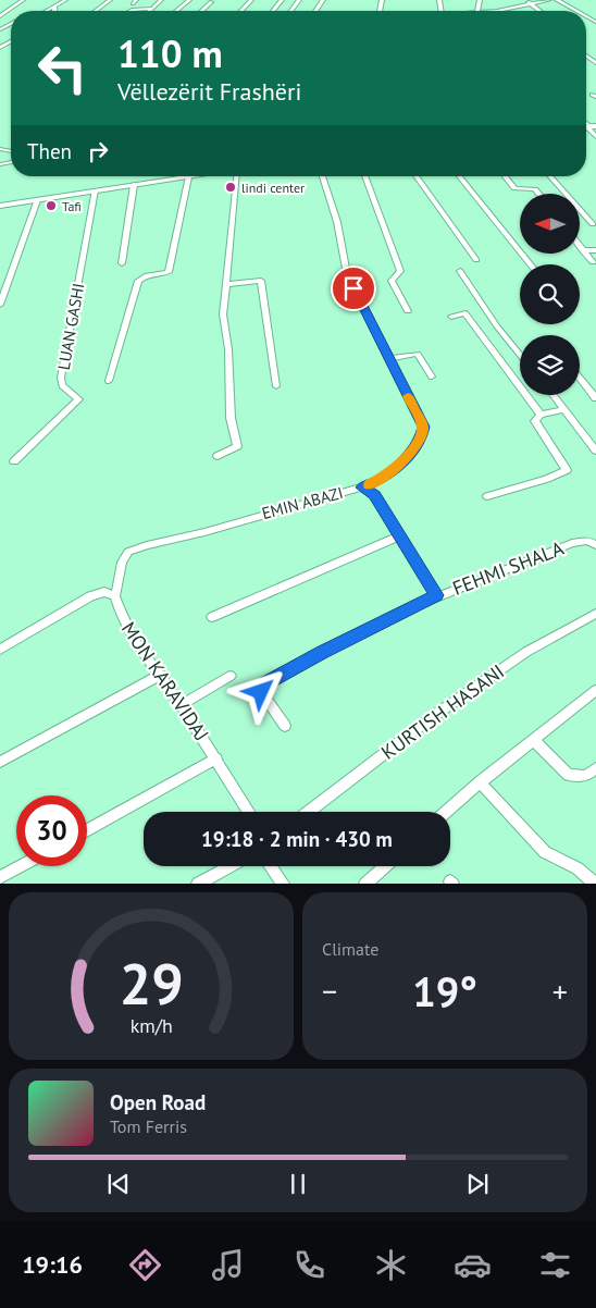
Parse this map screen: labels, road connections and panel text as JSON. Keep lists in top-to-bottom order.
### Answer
{
  "streets": {
    "street": [
      "LUAN GASHI",
      "EMIN ABAZI",
      "FEHMI SHALA",
      "MON KARAVIDAJ",
      "KURTISH HASANI"
    ]
  },
  "crossings": [
    ["EMIN ABAZI", "MON KARAVIDAJ"]
  ],
  "places": ["lindi center", "Tafi"],
  "north": "left",
  "page": {
    "turn": ["110 m", "Vëllezërit Frashëri"],
    "then": "Then",
    "limit": "30",
    "trip": "19:18 · 2 min · 430 m",
    "tile": "Climate",
    "heat": ["−", "19°", "+"],
    "song": ["Open Road", "Tom Ferris"],
    "tabs": "19:16",
    "gauge": ["29", "km/h"]
  }
}
